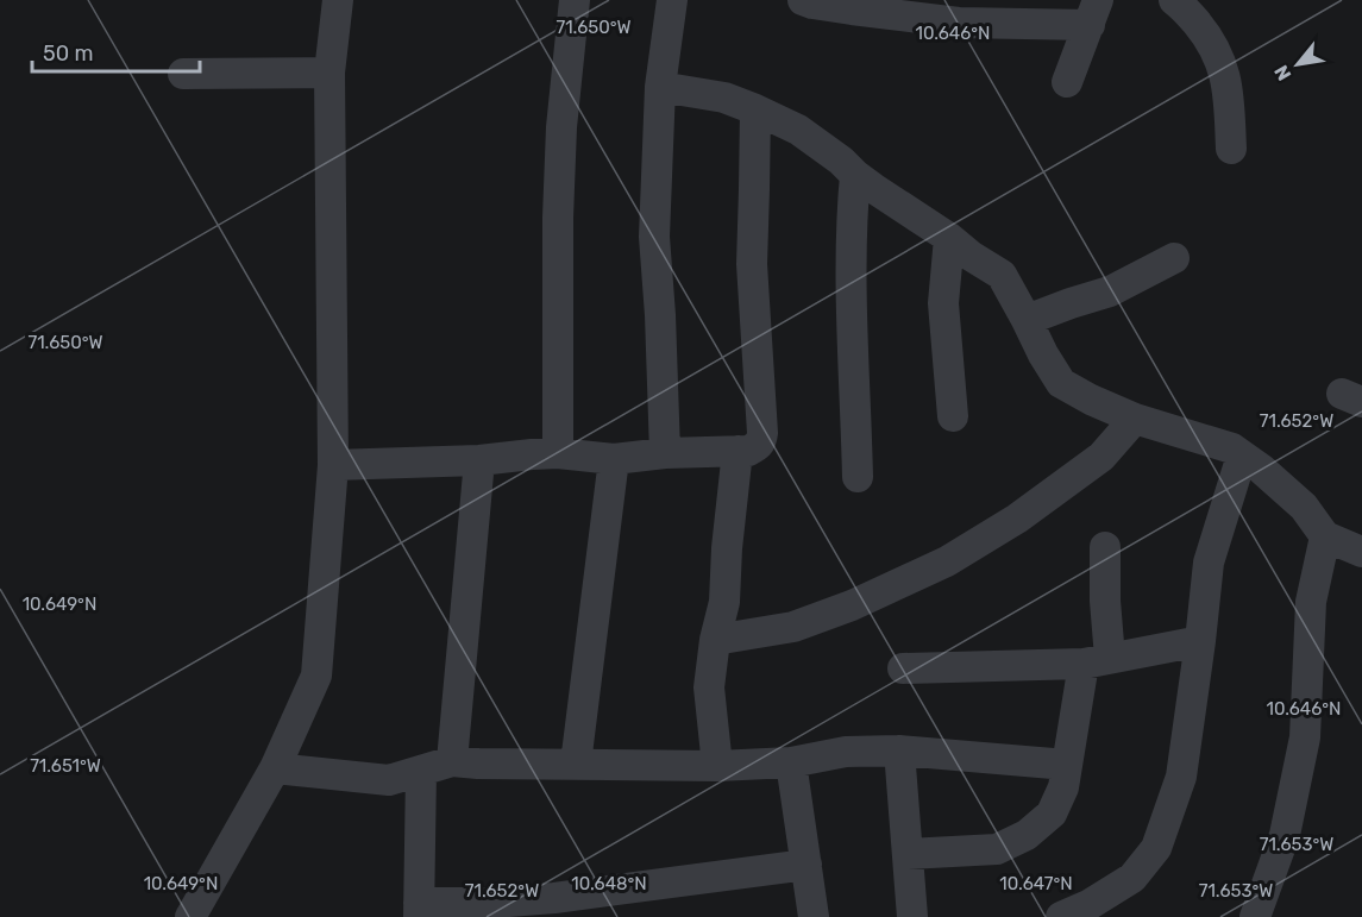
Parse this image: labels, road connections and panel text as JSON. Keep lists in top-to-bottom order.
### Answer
{
  "scale_bar": "50 m",
  "north": "bottom left",
  "coordinates": [
    "71.650°W",
    "10.646°N",
    "71.652°W",
    "10.649°N",
    "71.651°W",
    "71.653°W",
    "10.648°N",
    "10.647°N"
  ]
}
